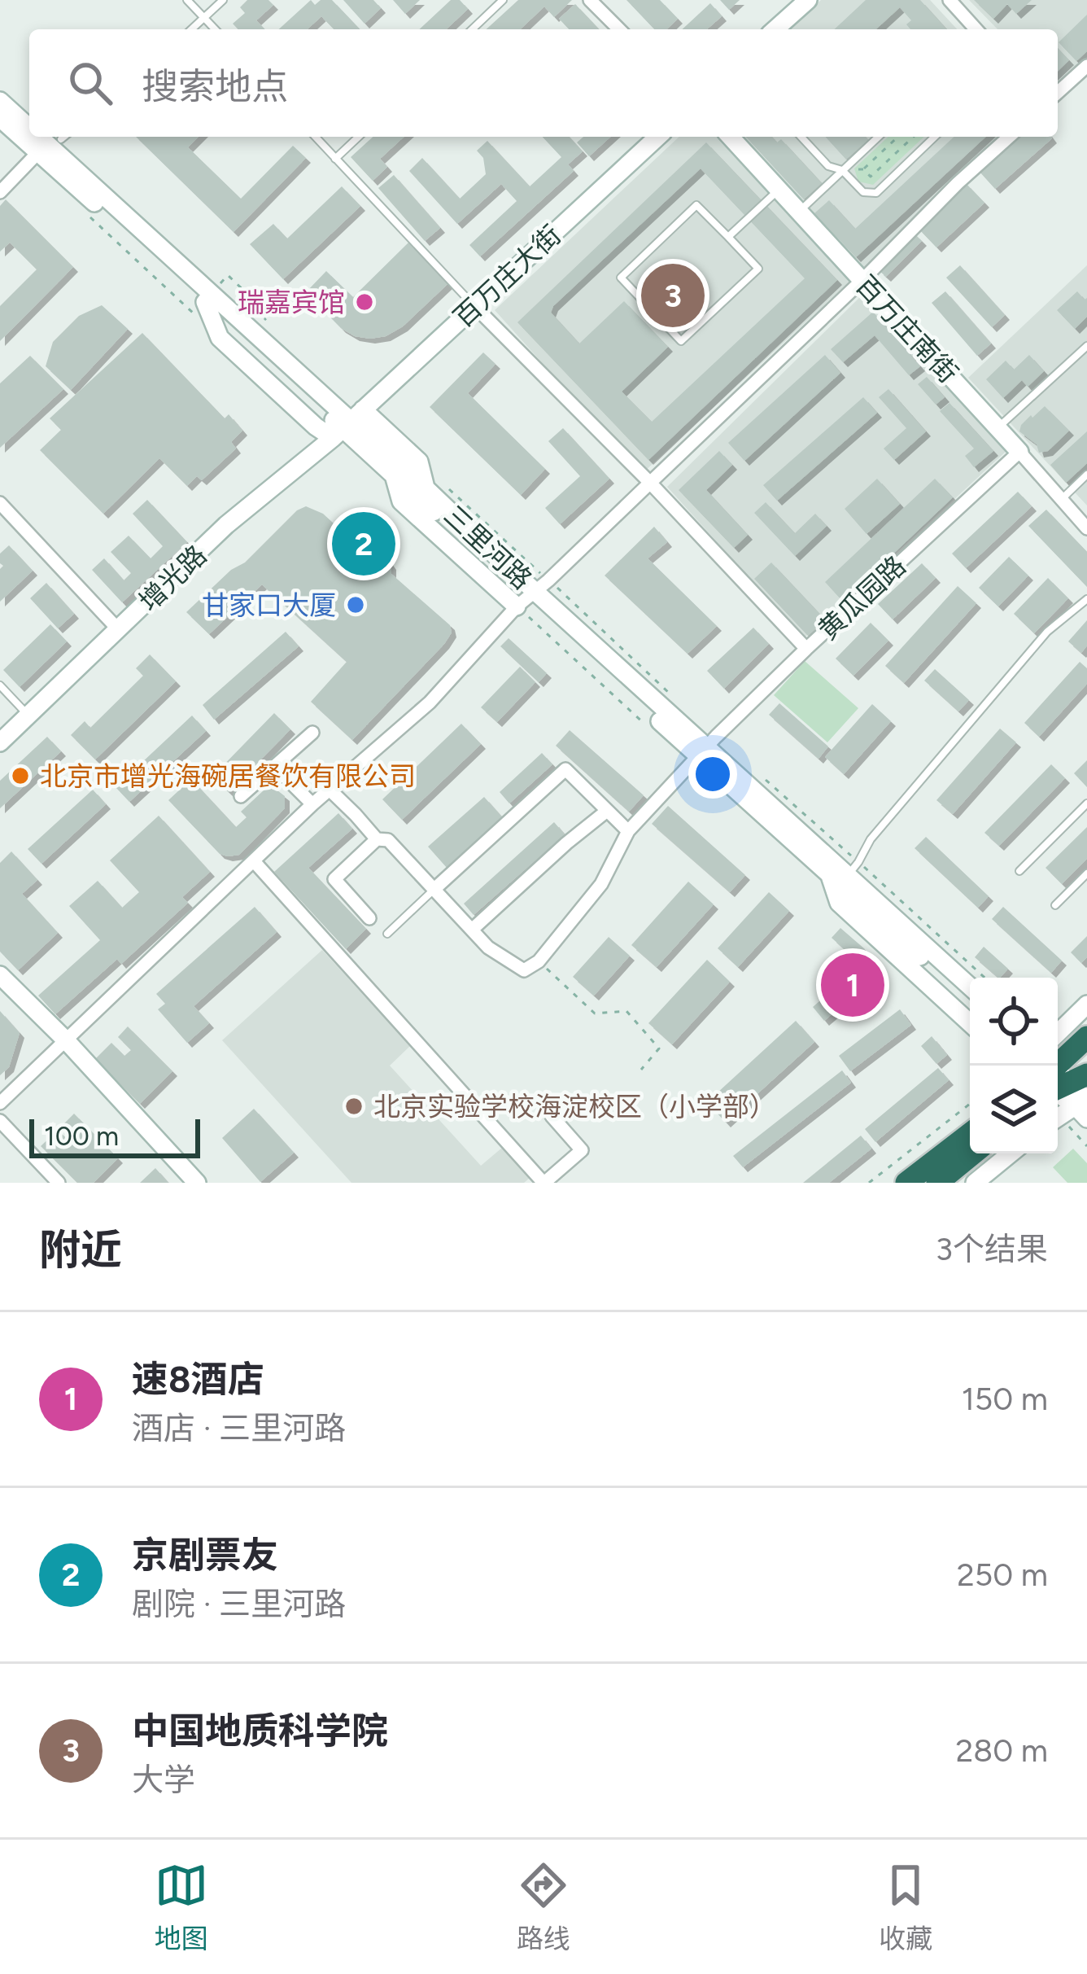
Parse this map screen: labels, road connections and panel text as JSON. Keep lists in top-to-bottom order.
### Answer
{
  "streets": {
    "main road": [
      "百万庄大街",
      "百万庄南街",
      "三里河路",
      "增光路"
    ],
    "street": ["黄瓜园路"]
  },
  "crossings": [
    ["百万庄大街", "三里河路"],
    ["百万庄大街", "增光路"],
    ["百万庄南街", "黄瓜园路"],
    ["三里河路", "增光路"],
    ["三里河路", "黄瓜园路"]
  ],
  "places": [
    "瑞嘉宾馆",
    "甘家口大厦",
    "北京市增光海碗居餐饮有限公司",
    "北京实验学校海淀校区（小学部）"
  ],
  "scale_bar": "100 m",
  "page": {
    "search": "搜索地点",
    "pins": ["3", "2", "1"],
    "scale": "100 m",
    "heading": ["附近", "3个结果"],
    "list": [
      {
        "mark": "1",
        "name": "速8酒店",
        "note": "酒店 · 三里河路",
        "value": "150 m"
      },
      {
        "mark": "2",
        "name": "京剧票友",
        "note": "剧院 · 三里河路",
        "value": "250 m"
      },
      {
        "mark": "3",
        "name": "中国地质科学院",
        "note": "大学",
        "value": "280 m"
      }
    ],
    "nav": ["地图", "路线", "收藏"]
  }
}
